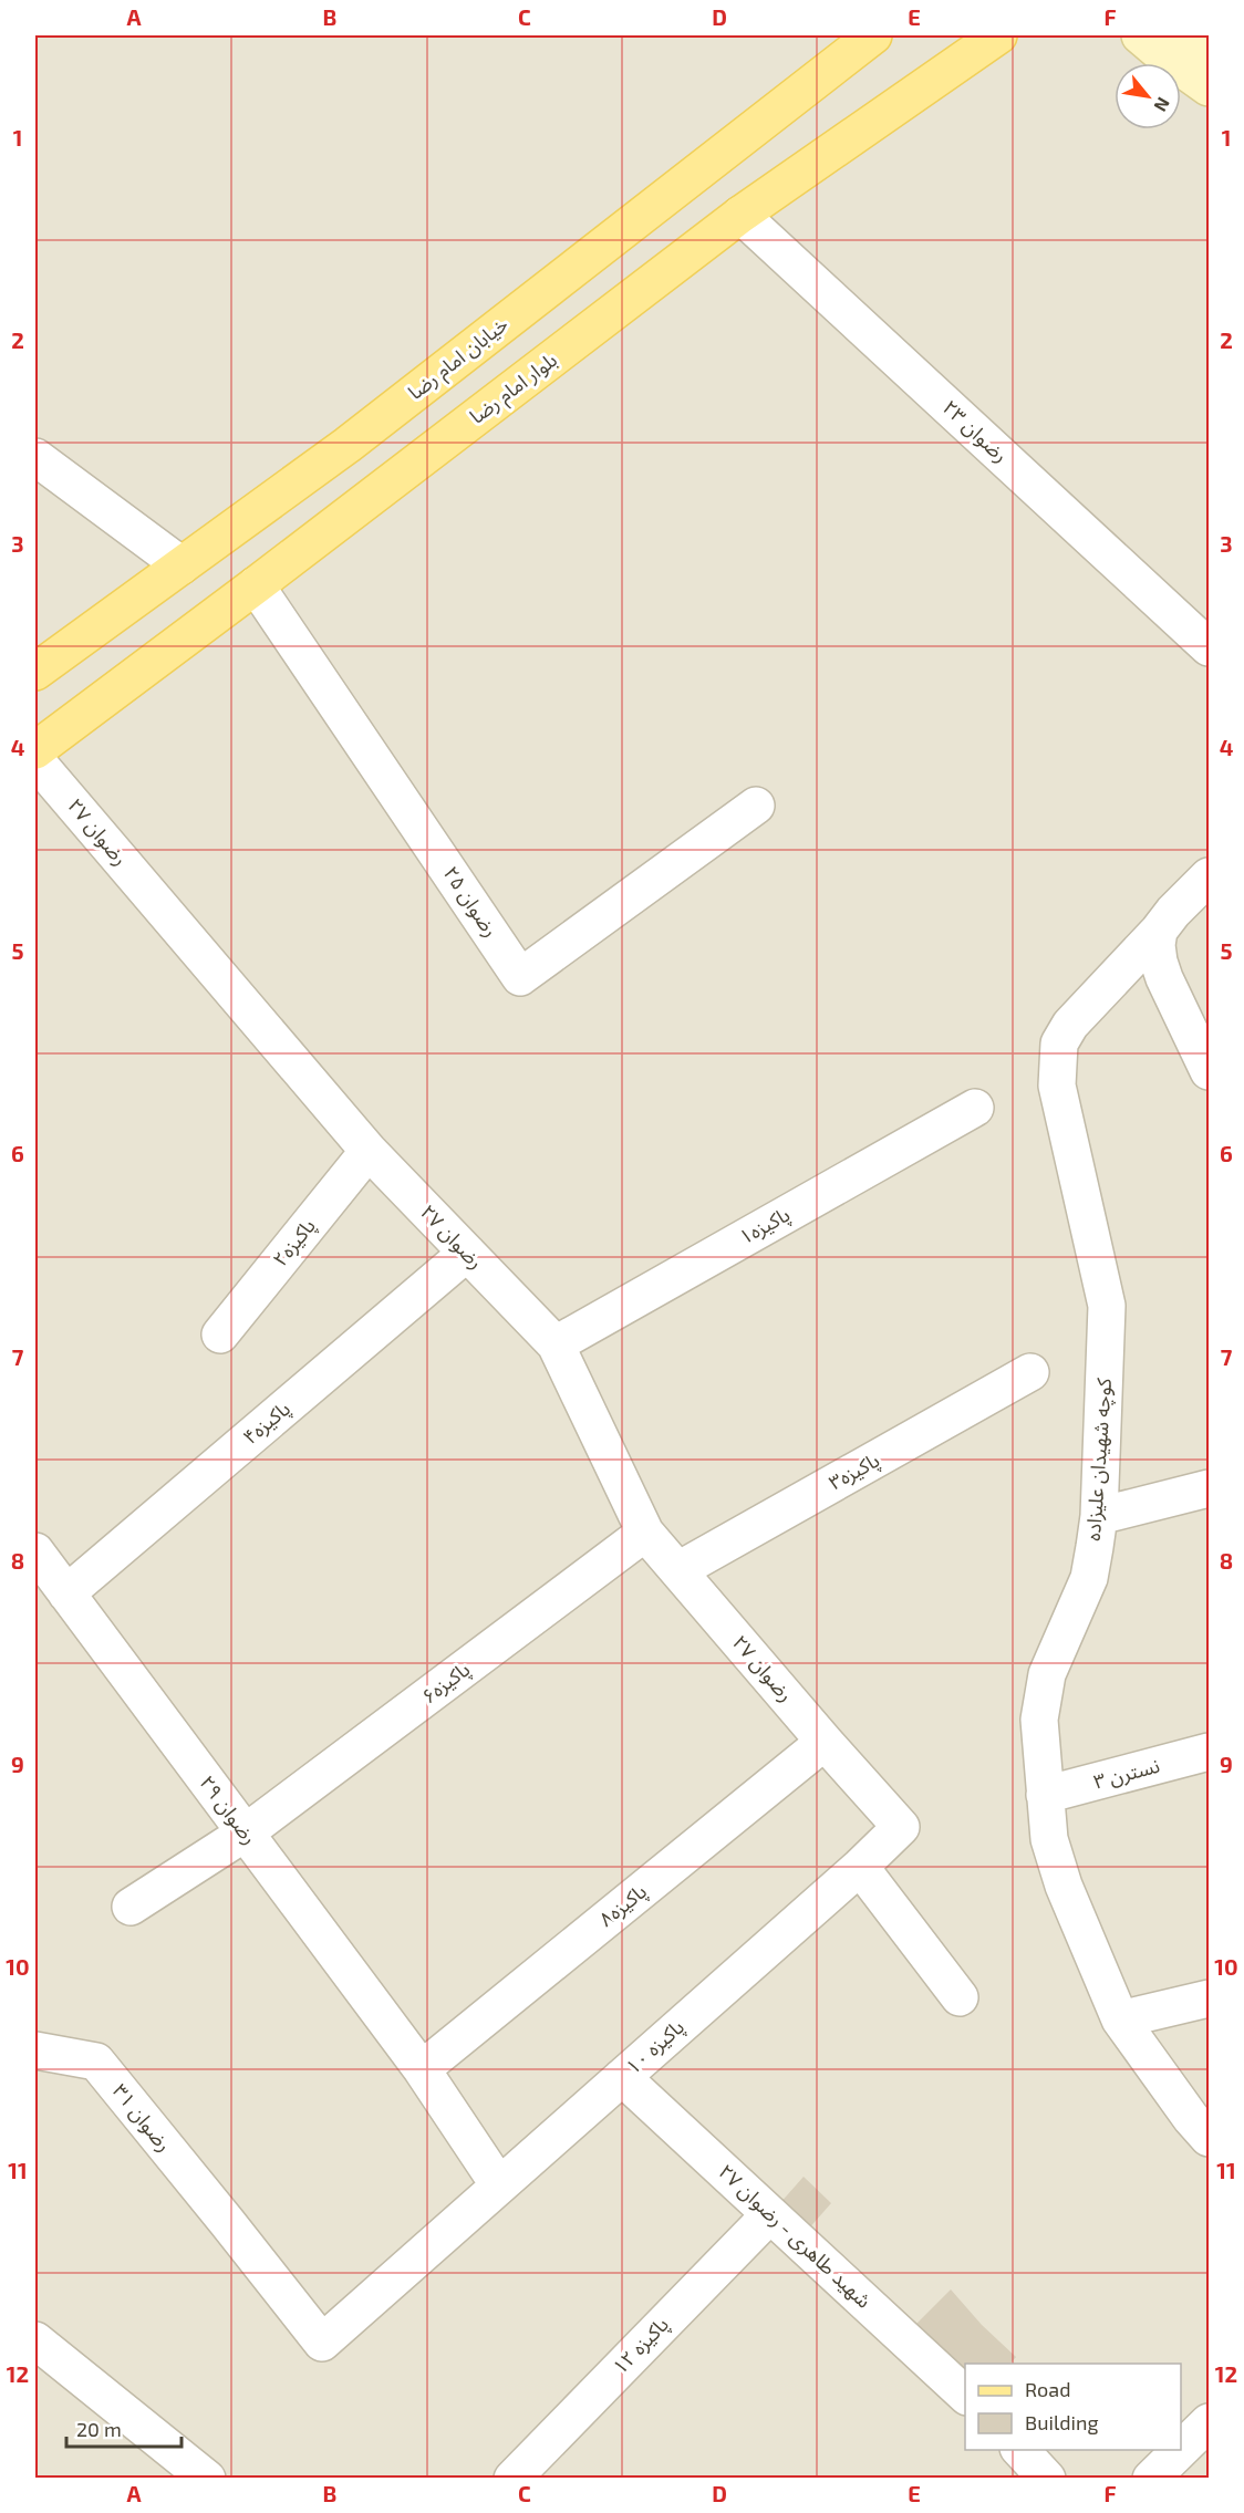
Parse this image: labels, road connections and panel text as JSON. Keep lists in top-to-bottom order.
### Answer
{
  "streets": {
    "main road": ["خیابان امام رضا", "بلوار امام رضا"],
    "street": [
      "رضوان ۲۳",
      "رضوان ۲۷",
      "رضوان ۲۵",
      "پاکیزه۱",
      "پاکیزه۲",
      "پاکیزه۴",
      "کوچه شهیدان علیزاده",
      "پاکیزه۳",
      "پاکیزه۶",
      "نسترن ۳",
      "رضوان ۲۹",
      "پاکیزه۸",
      "پاکیزه ۱۰",
      "رضوان ۳۱",
      "شهید طاهری - رضوان ۲۷",
      "پاکیزه ۱۲"
    ]
  },
  "crossings": [
    ["بلوار امام رضا", "رضوان ۲۳"],
    ["بلوار امام رضا", "رضوان ۲۵"],
    ["رضوان ۲۷", "پاکیزه۱"],
    ["رضوان ۲۷", "پاکیزه۲"],
    ["رضوان ۲۷", "پاکیزه۴"],
    ["رضوان ۲۷", "پاکیزه۳"],
    ["رضوان ۲۷", "پاکیزه۶"],
    ["رضوان ۲۷", "پاکیزه۸"],
    ["رضوان ۲۷", "پاکیزه ۱۰"],
    ["پاکیزه۴", "رضوان ۲۹"],
    ["کوچه شهیدان علیزاده", "نسترن ۳"],
    ["پاکیزه۶", "رضوان ۲۹"],
    ["رضوان ۲۹", "پاکیزه۸"],
    ["رضوان ۲۹", "پاکیزه ۱۰"],
    ["پاکیزه۸", "پاکیزه ۱۰"],
    ["پاکیزه ۱۰", "رضوان ۳۱"],
    ["پاکیزه ۱۰", "شهید طاهری - رضوان ۲۷"],
    ["شهید طاهری - رضوان ۲۷", "پاکیزه ۱۲"]
  ],
  "legend": ["Road", "Building"],
  "scale_bar": "20 m",
  "north": "bottom right",
  "grid": {
    "columns": [
      "A",
      "B",
      "C",
      "D",
      "E",
      "F"
    ],
    "rows": [
      "1",
      "2",
      "3",
      "4",
      "5",
      "6",
      "7",
      "8",
      "9",
      "10",
      "11",
      "12"
    ]
  }
}
